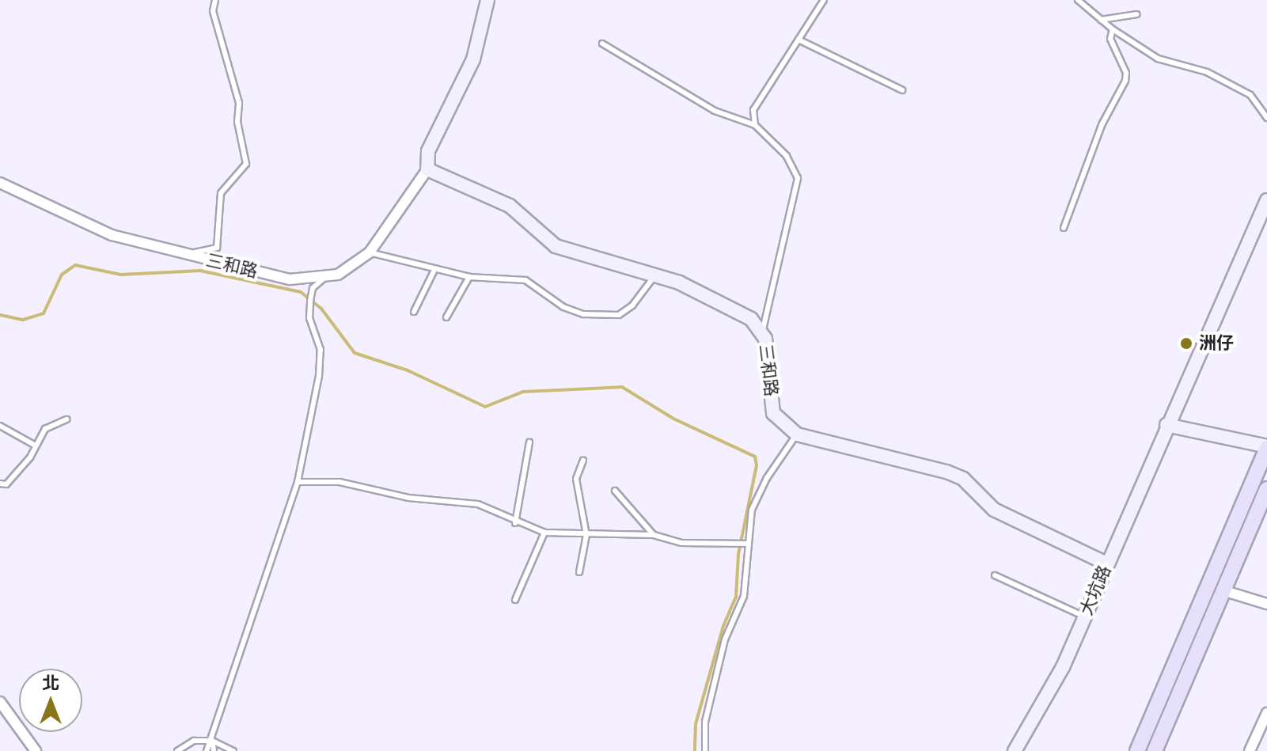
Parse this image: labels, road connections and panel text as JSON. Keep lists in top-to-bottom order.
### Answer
{
  "streets": {
    "main road": ["三和路", "大坑路"]
  },
  "crossings": [
    ["三和路", "大坑路"]
  ],
  "places": ["洲仔"],
  "north": "top"
}
